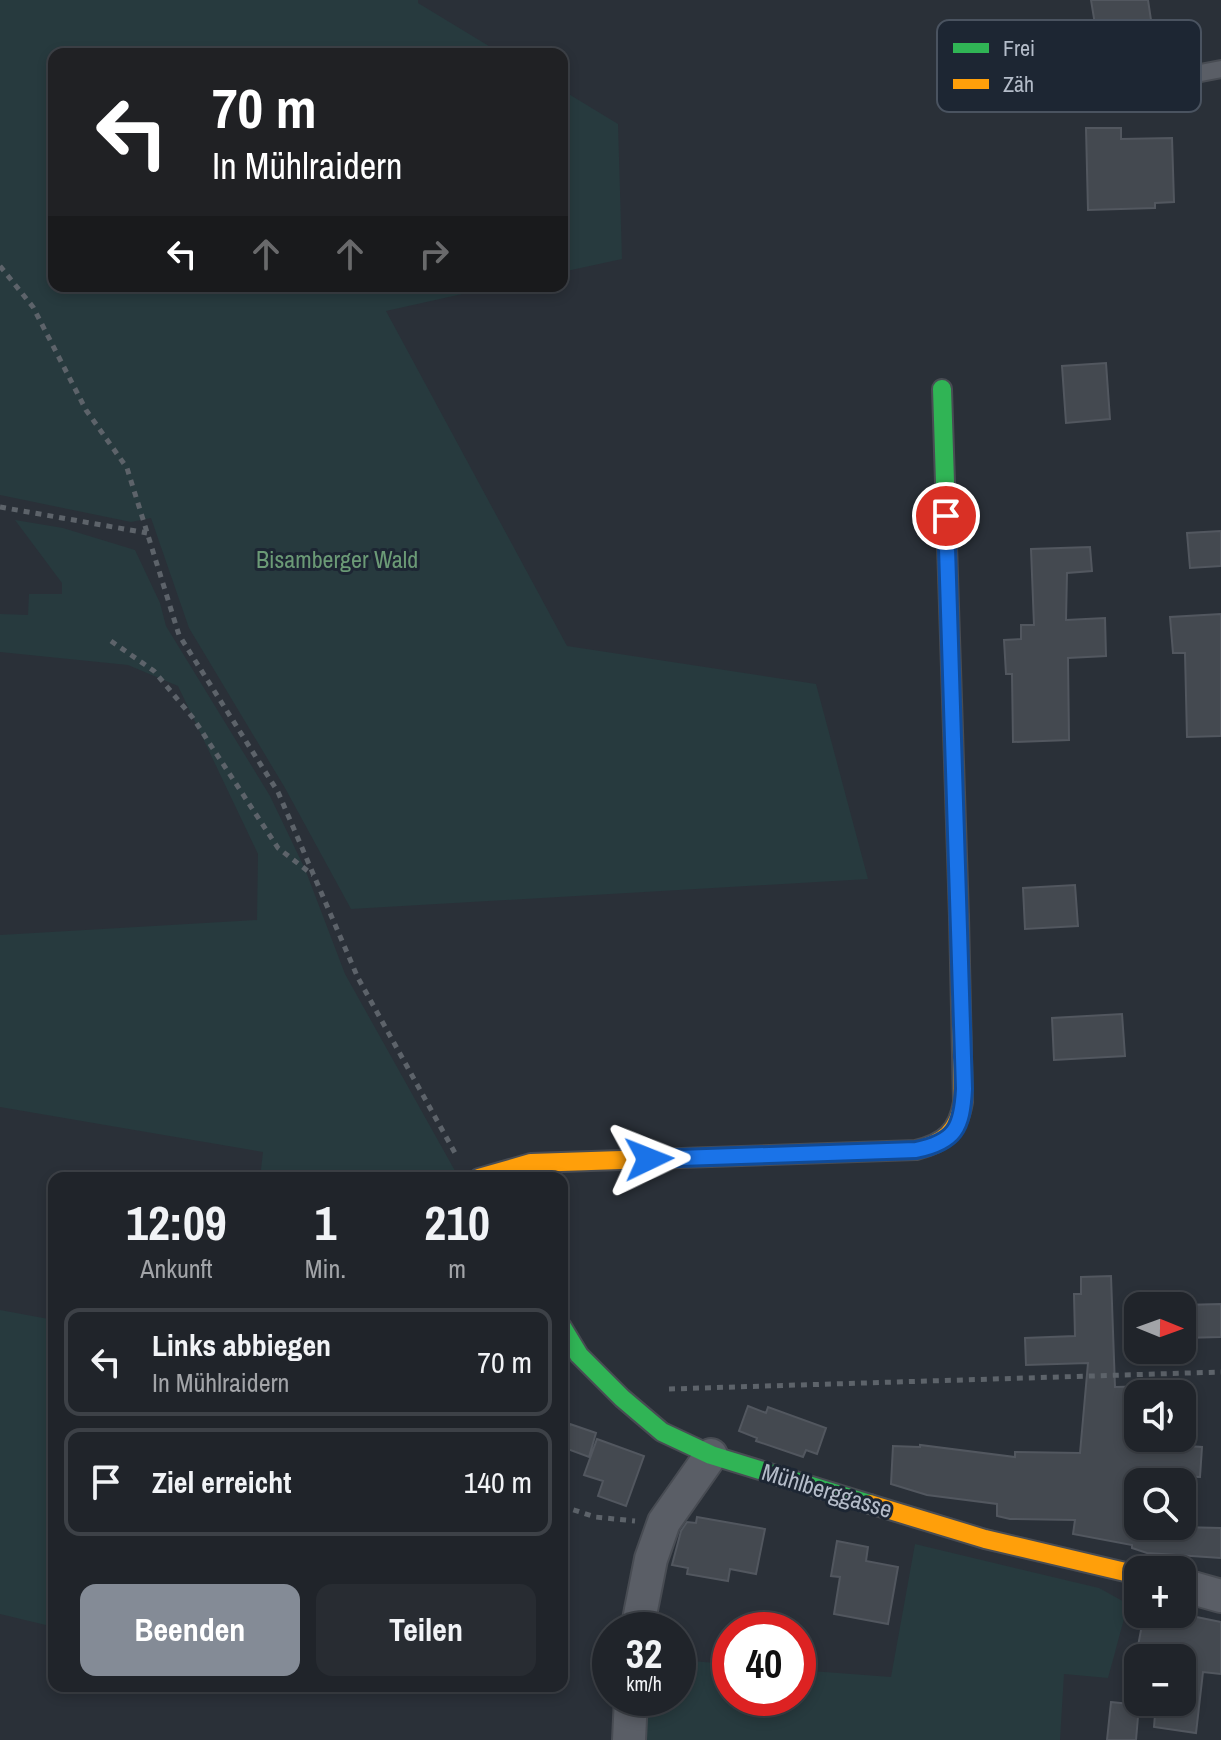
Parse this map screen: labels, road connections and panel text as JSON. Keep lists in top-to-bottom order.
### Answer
{
  "streets": {
    "street": ["Mühlberggasse"]
  },
  "parks": ["Bisamberger Wald"],
  "legend": ["Frei", "Zäh"],
  "north": "right",
  "page": {
    "turn": ["70 m", "In Mühlraidern"],
    "eta": [
      "12:09",
      "Ankunft",
      "1",
      "Min.",
      "210",
      "m"
    ],
    "map_buttons": ["+", "−"],
    "list": [
      {
        "name": "Links abbiegen",
        "note": "In Mühlraidern",
        "value": "70 m"
      },
      {
        "name": "Ziel erreicht",
        "value": "140 m"
      }
    ],
    "buttons": ["Beenden", "Teilen"],
    "speed": "32 km/h",
    "limit": "40"
  }
}
